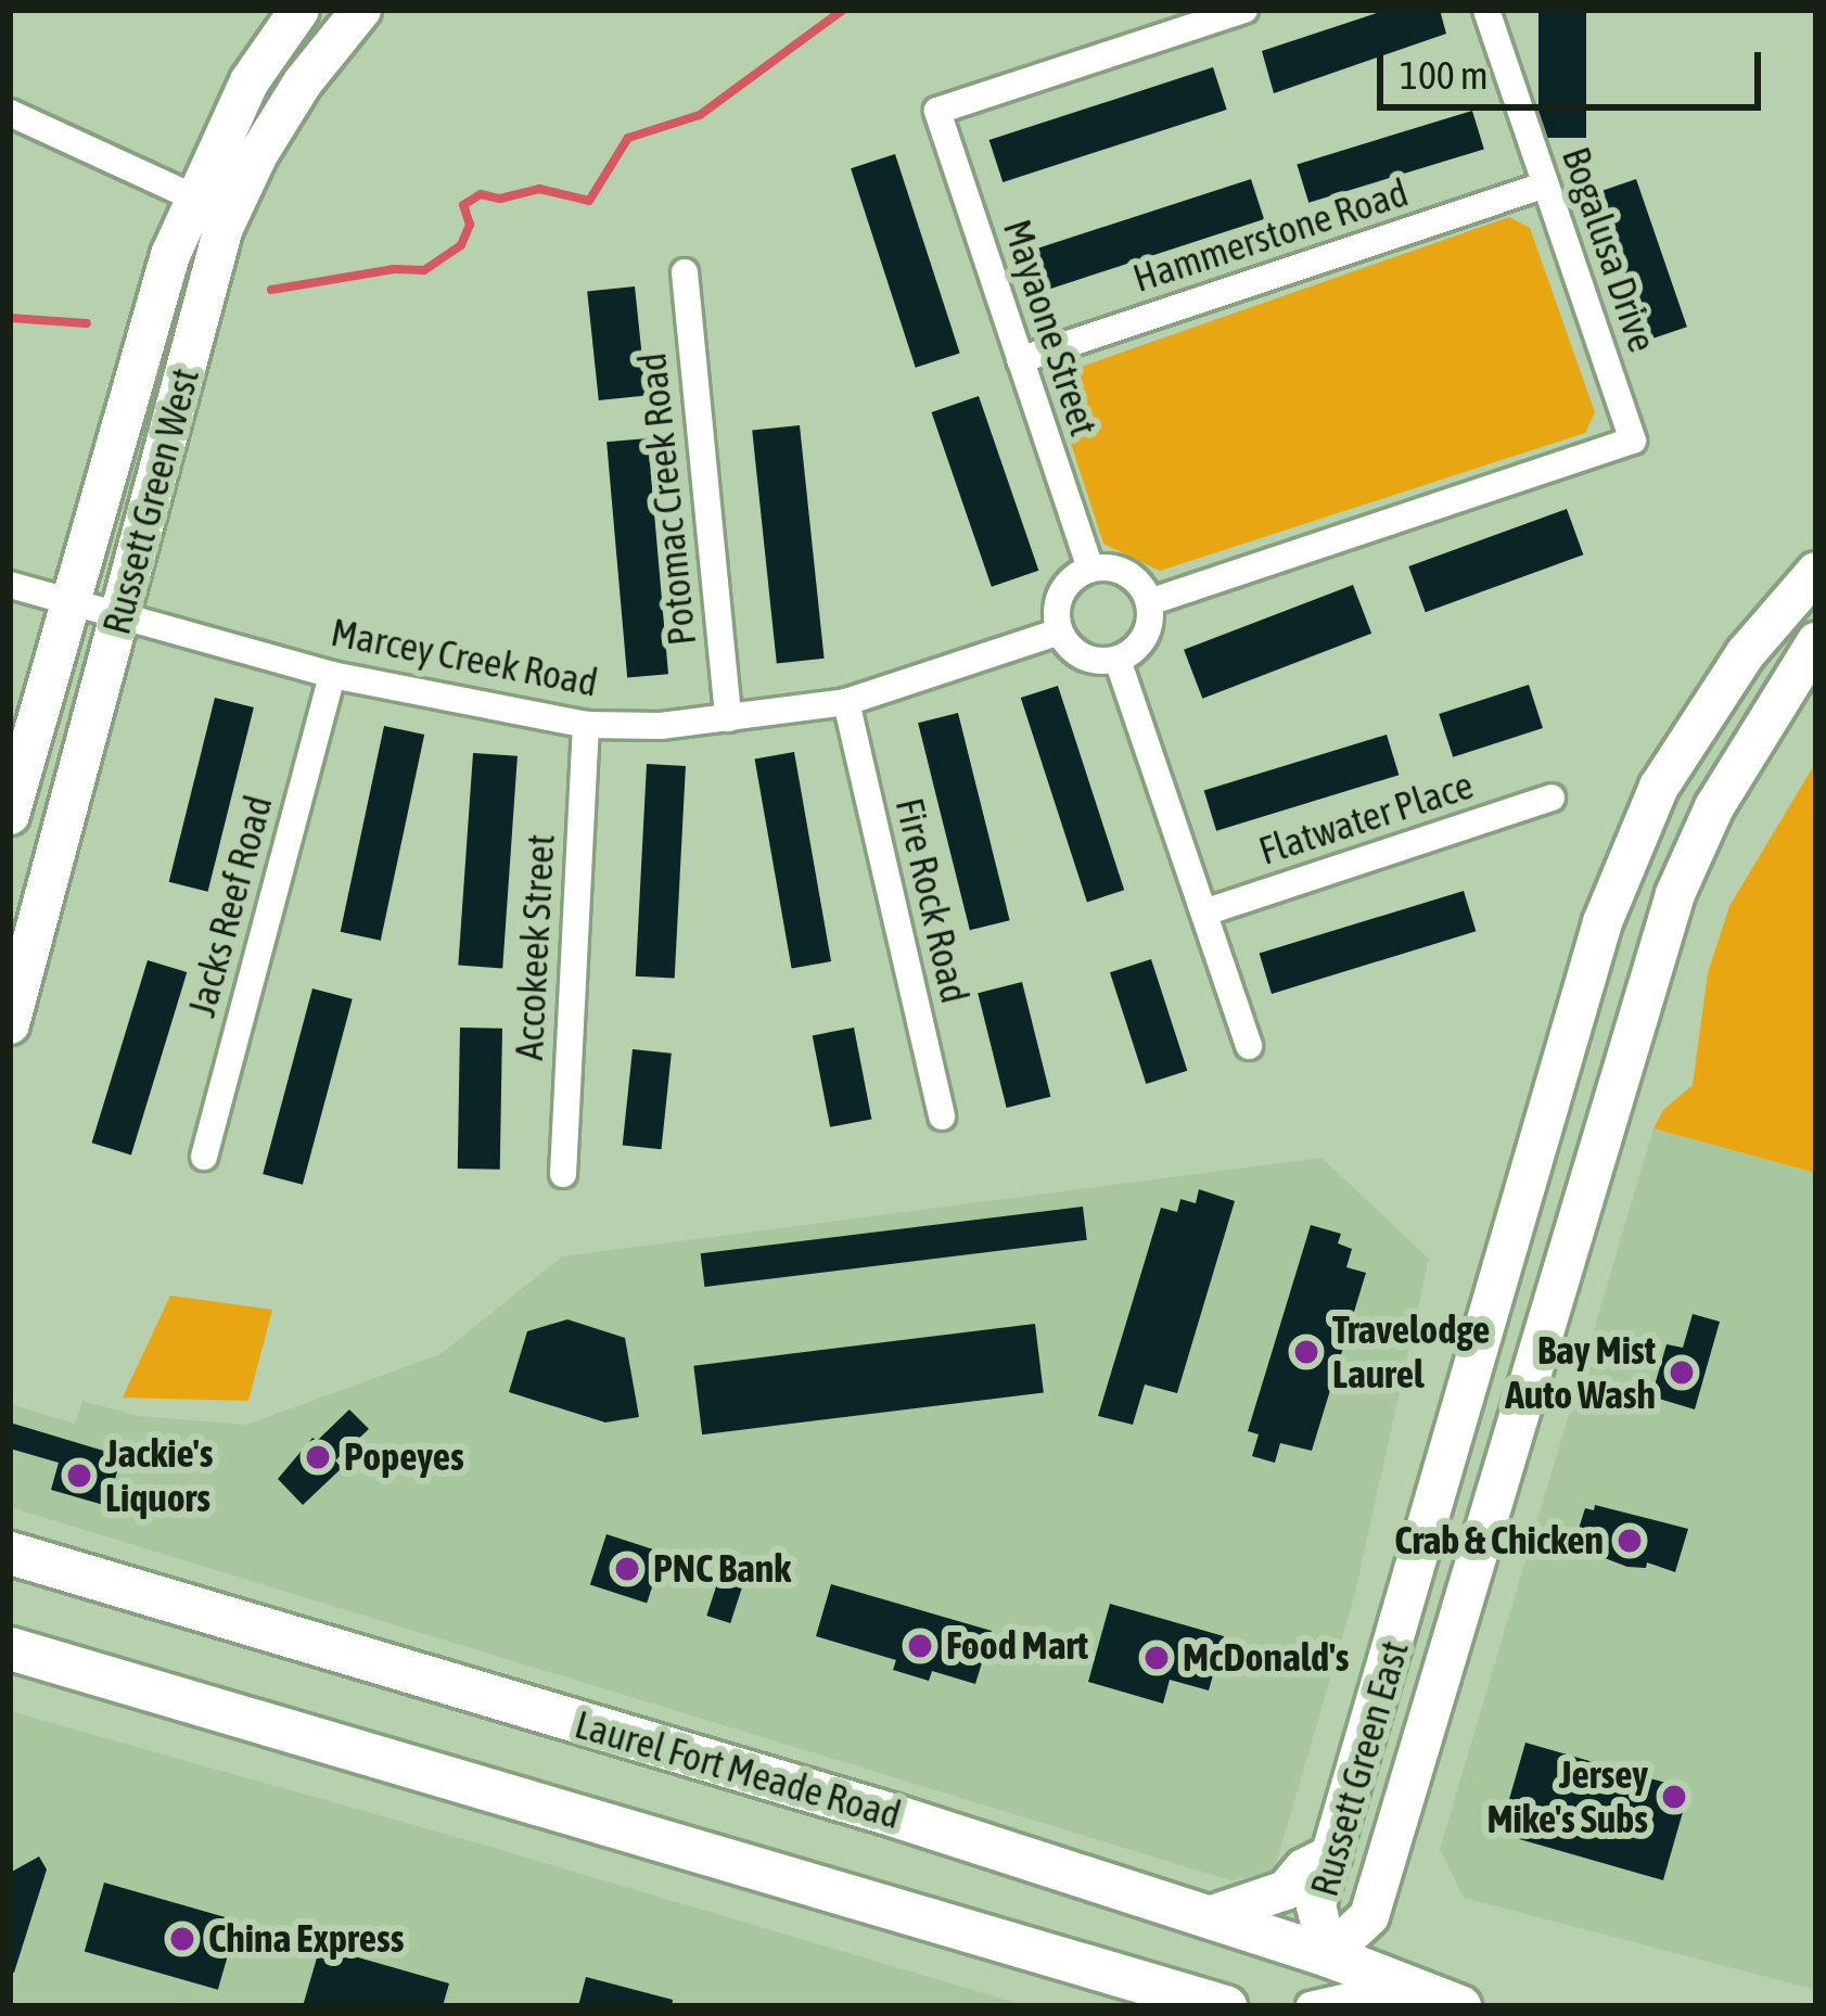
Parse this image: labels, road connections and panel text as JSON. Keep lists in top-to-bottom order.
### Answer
{
  "streets": {
    "main road": ["Laurel Fort Meade Road"],
    "street": [
      "Hammerstone Road",
      "Bogalusa Drive",
      "Mayaone Street",
      "Potomac Creek Road",
      "Russett Green West",
      "Marcey Creek Road",
      "Flatwater Place",
      "Fire Rock Road",
      "Jacks Reef Road",
      "Accokeek Street",
      "Russett Green East"
    ]
  },
  "crossings": [
    ["Hammerstone Road", "Bogalusa Drive"],
    ["Hammerstone Road", "Mayaone Street"],
    ["Bogalusa Drive", "Mayaone Street"],
    ["Bogalusa Drive", "Marcey Creek Road"],
    ["Mayaone Street", "Marcey Creek Road"],
    ["Potomac Creek Road", "Marcey Creek Road"],
    ["Russett Green West", "Marcey Creek Road"],
    ["Marcey Creek Road", "Fire Rock Road"],
    ["Marcey Creek Road", "Jacks Reef Road"],
    ["Marcey Creek Road", "Accokeek Street"],
    ["Russett Green East", "Laurel Fort Meade Road"]
  ],
  "places": [
    "Travelodge Laurel",
    "Bay Mist Auto Wash",
    "Popeyes",
    "Jackie's Liquors",
    "Crab & Chicken",
    "PNC Bank",
    "Food Mart",
    "McDonald's",
    "Jersey Mike's Subs",
    "China Express"
  ],
  "scale_bar": "100 m"
}
